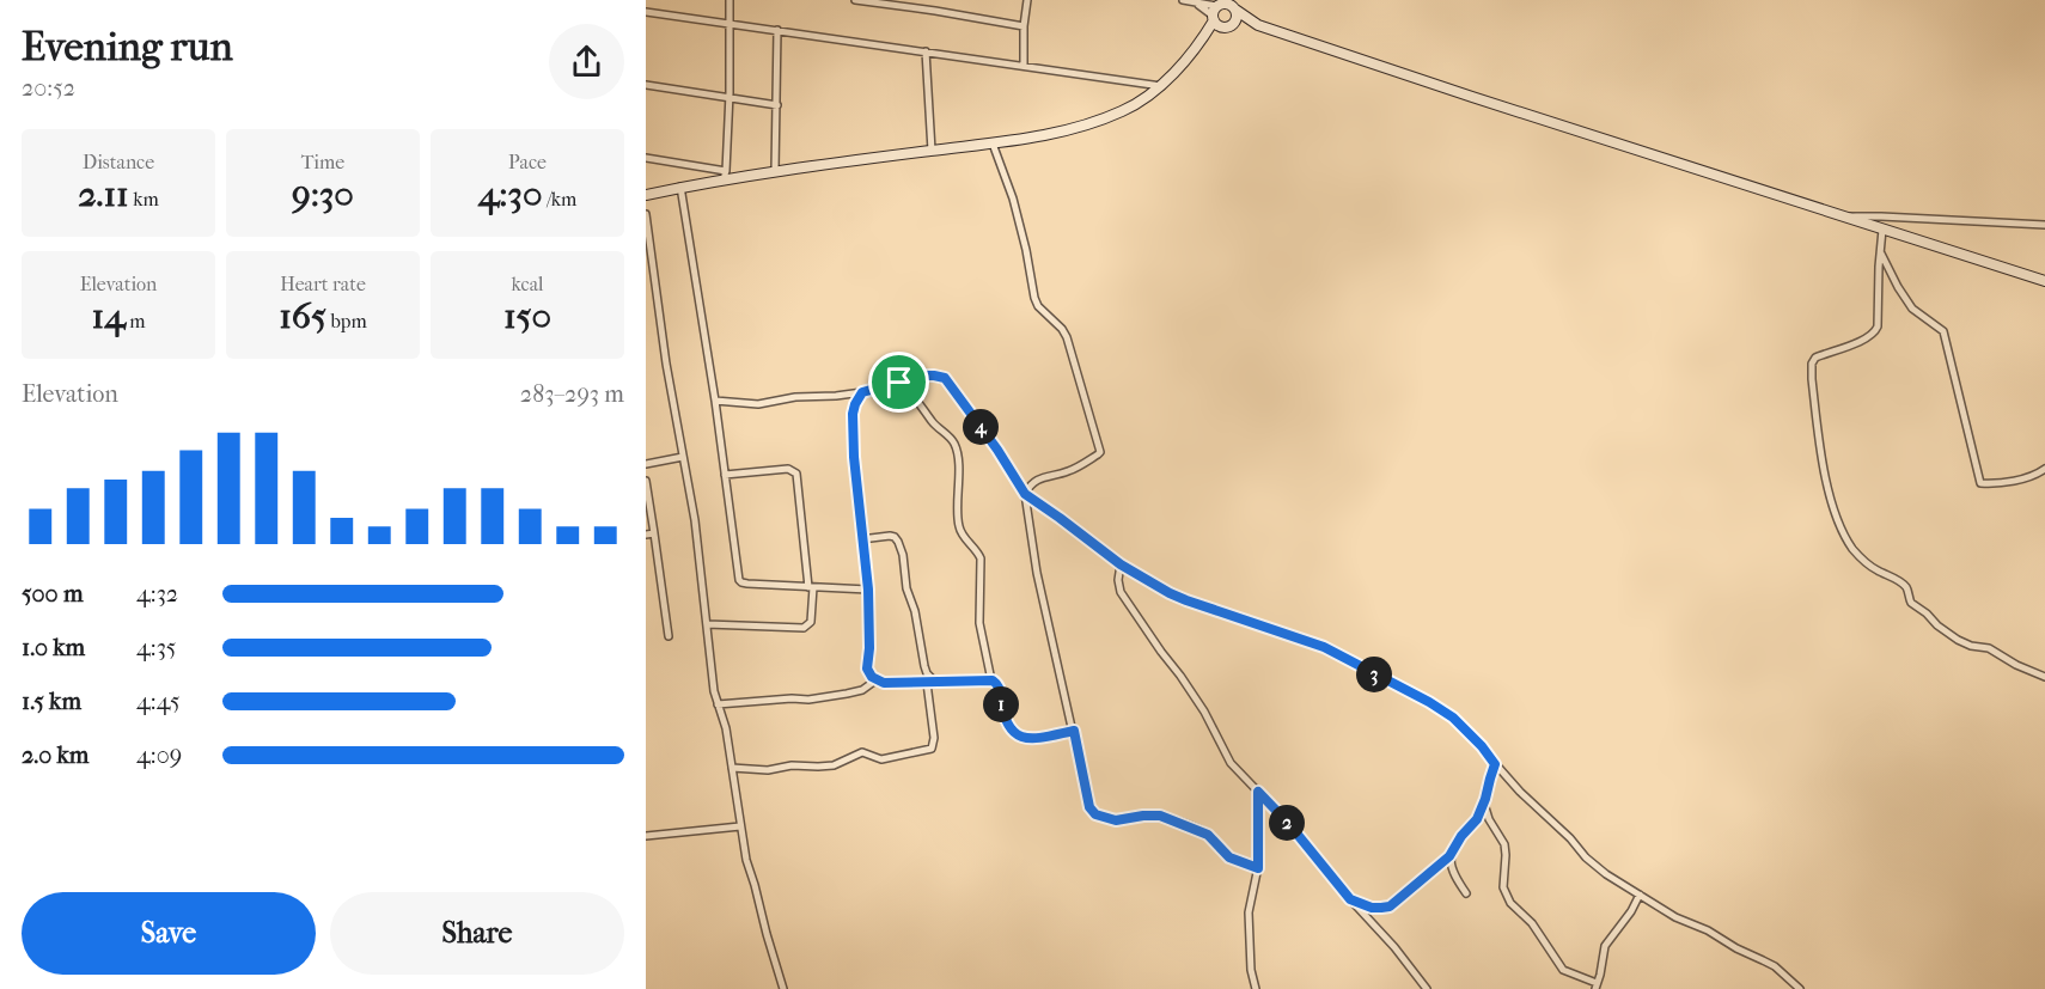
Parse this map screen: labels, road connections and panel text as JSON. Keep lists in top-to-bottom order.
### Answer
{
  "page": {
    "heading": ["Evening run", "20:52"],
    "stats": [
      ["Distance", "2.11 km"],
      ["Time", "9:30"],
      ["Pace", "4:30 /km"],
      ["Elevation", "14 m"],
      ["Heart rate", "165 bpm"],
      ["kcal", "150"]
    ],
    "chart": ["Elevation", "283–293 m"],
    "pins": [
      "4",
      "3",
      "1",
      "2"
    ],
    "list": [
      {
        "name": "500 m",
        "note": "4:32"
      },
      {
        "name": "1.0 km",
        "note": "4:35"
      },
      {
        "name": "1.5 km",
        "note": "4:45"
      },
      {
        "name": "2.0 km",
        "note": "4:09"
      }
    ],
    "buttons": ["Save", "Share"]
  }
}
